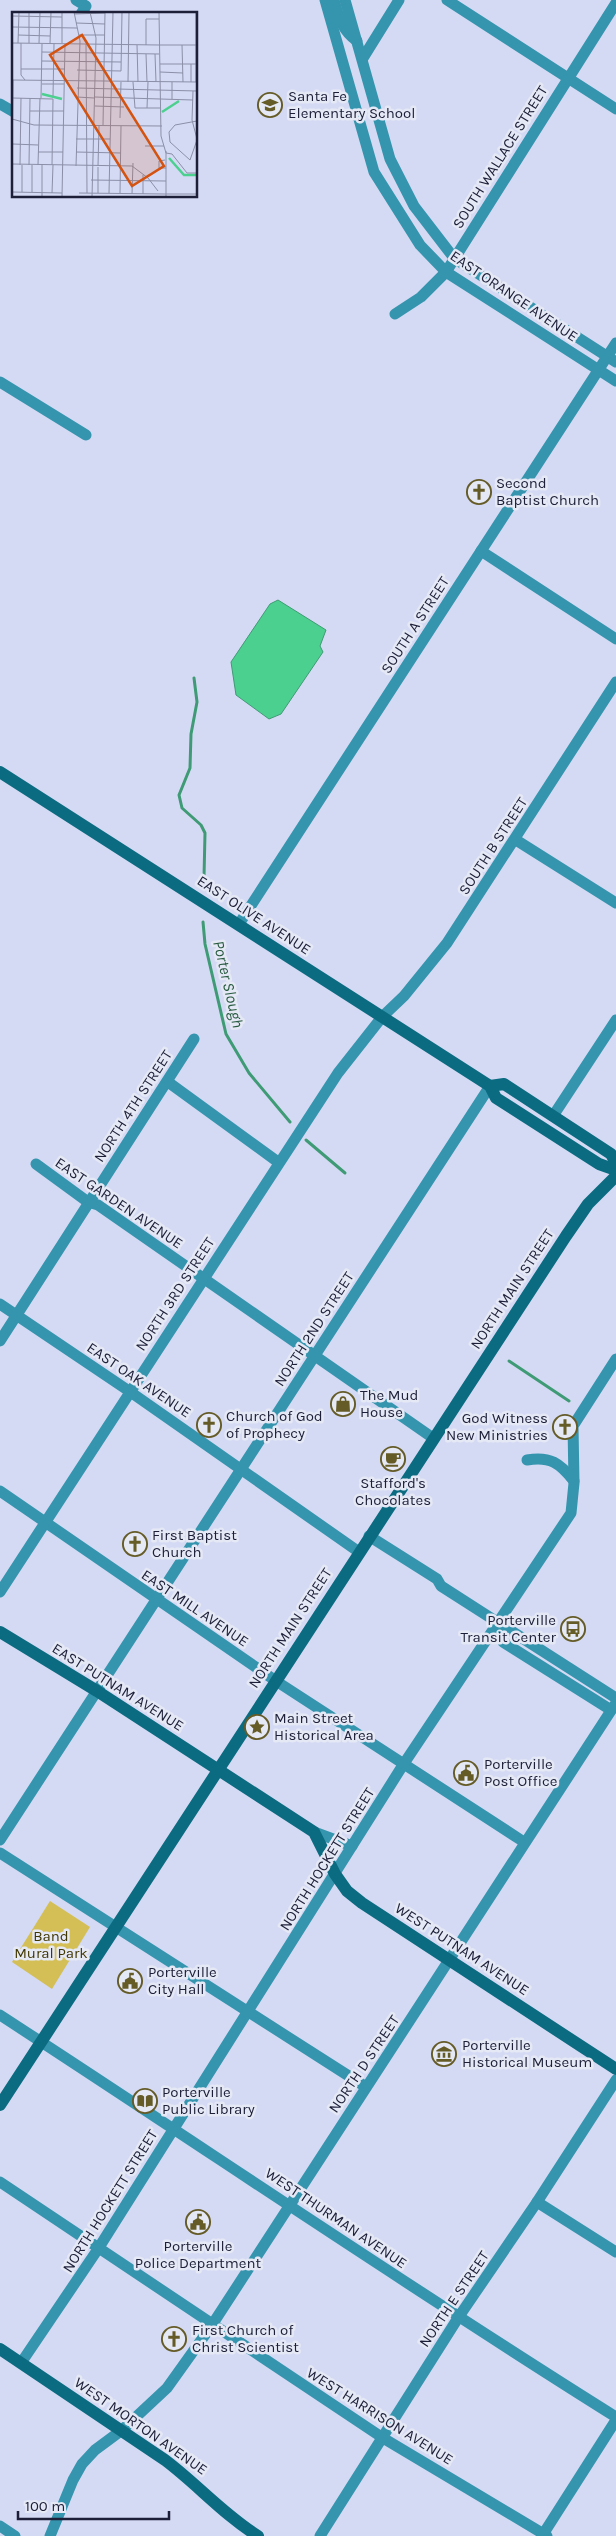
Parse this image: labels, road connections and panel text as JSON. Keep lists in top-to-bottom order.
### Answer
{
  "streets": {
    "main road": [
      "EAST OLIVE AVENUE",
      "NORTH MAIN STREET",
      "EAST PUTNAM AVENUE",
      "WEST PUTNAM AVENUE",
      "WEST MORTON AVENUE"
    ],
    "street": [
      "SOUTH WALLACE STREET",
      "EAST ORANGE AVENUE",
      "SOUTH A STREET",
      "SOUTH B STREET",
      "NORTH 4TH STREET",
      "EAST GARDEN AVENUE",
      "NORTH 3RD STREET",
      "NORTH 2ND STREET",
      "EAST OAK AVENUE",
      "EAST MILL AVENUE",
      "NORTH HOCKETT STREET",
      "NORTH D STREET",
      "WEST THURMAN AVENUE",
      "NORTH E STREET",
      "WEST HARRISON AVENUE"
    ]
  },
  "crossings": [
    ["SOUTH WALLACE STREET", "EAST ORANGE AVENUE"],
    ["EAST ORANGE AVENUE", "SOUTH A STREET"],
    ["SOUTH A STREET", "EAST OLIVE AVENUE"],
    ["SOUTH B STREET", "EAST OLIVE AVENUE"],
    ["SOUTH B STREET", "NORTH 3RD STREET"],
    ["EAST OLIVE AVENUE", "NORTH 3RD STREET"],
    ["EAST OLIVE AVENUE", "NORTH 2ND STREET"],
    ["NORTH 4TH STREET", "EAST GARDEN AVENUE"],
    ["NORTH 4TH STREET", "EAST OAK AVENUE"],
    ["EAST GARDEN AVENUE", "NORTH MAIN STREET"],
    ["EAST GARDEN AVENUE", "NORTH 3RD STREET"],
    ["EAST GARDEN AVENUE", "NORTH 2ND STREET"],
    ["NORTH MAIN STREET", "EAST OAK AVENUE"],
    ["NORTH MAIN STREET", "EAST MILL AVENUE"],
    ["NORTH MAIN STREET", "EAST PUTNAM AVENUE"],
    ["NORTH MAIN STREET", "WEST THURMAN AVENUE"],
    ["NORTH 3RD STREET", "EAST OAK AVENUE"],
    ["NORTH 3RD STREET", "EAST MILL AVENUE"],
    ["NORTH 2ND STREET", "EAST OAK AVENUE"],
    ["NORTH 2ND STREET", "EAST MILL AVENUE"],
    ["NORTH 2ND STREET", "EAST PUTNAM AVENUE"],
    ["EAST MILL AVENUE", "NORTH HOCKETT STREET"],
    ["EAST MILL AVENUE", "NORTH D STREET"],
    ["NORTH HOCKETT STREET", "WEST PUTNAM AVENUE"],
    ["NORTH HOCKETT STREET", "WEST THURMAN AVENUE"],
    ["NORTH HOCKETT STREET", "WEST HARRISON AVENUE"],
    ["NORTH HOCKETT STREET", "WEST MORTON AVENUE"],
    ["WEST PUTNAM AVENUE", "NORTH D STREET"],
    ["NORTH D STREET", "WEST THURMAN AVENUE"],
    ["NORTH D STREET", "WEST HARRISON AVENUE"],
    ["NORTH D STREET", "WEST MORTON AVENUE"],
    ["WEST THURMAN AVENUE", "NORTH E STREET"],
    ["NORTH E STREET", "WEST HARRISON AVENUE"]
  ],
  "water": ["Porter Slough"],
  "parks": ["Band Mural Park"],
  "places": {
    "school or university": ["Santa Fe Elementary School"],
    "church": [
      "Second Baptist Church",
      "Church of God of Prophecy",
      "God Witness New Ministries",
      "First Baptist Church",
      "First Church of Christ Scientist"
    ],
    "shop": ["The Mud House"],
    "cafe": ["Stafford's Chocolates"],
    "bus stop": ["Porterville Transit Center"],
    "place": ["Main Street Historical Area"],
    "public building": ["Porterville Post Office", "Porterville City Hall", "Porterville Police Department"],
    "museum": ["Porterville Historical Museum"],
    "library": ["Porterville Public Library"]
  },
  "scale_bar": "100 m"
}
